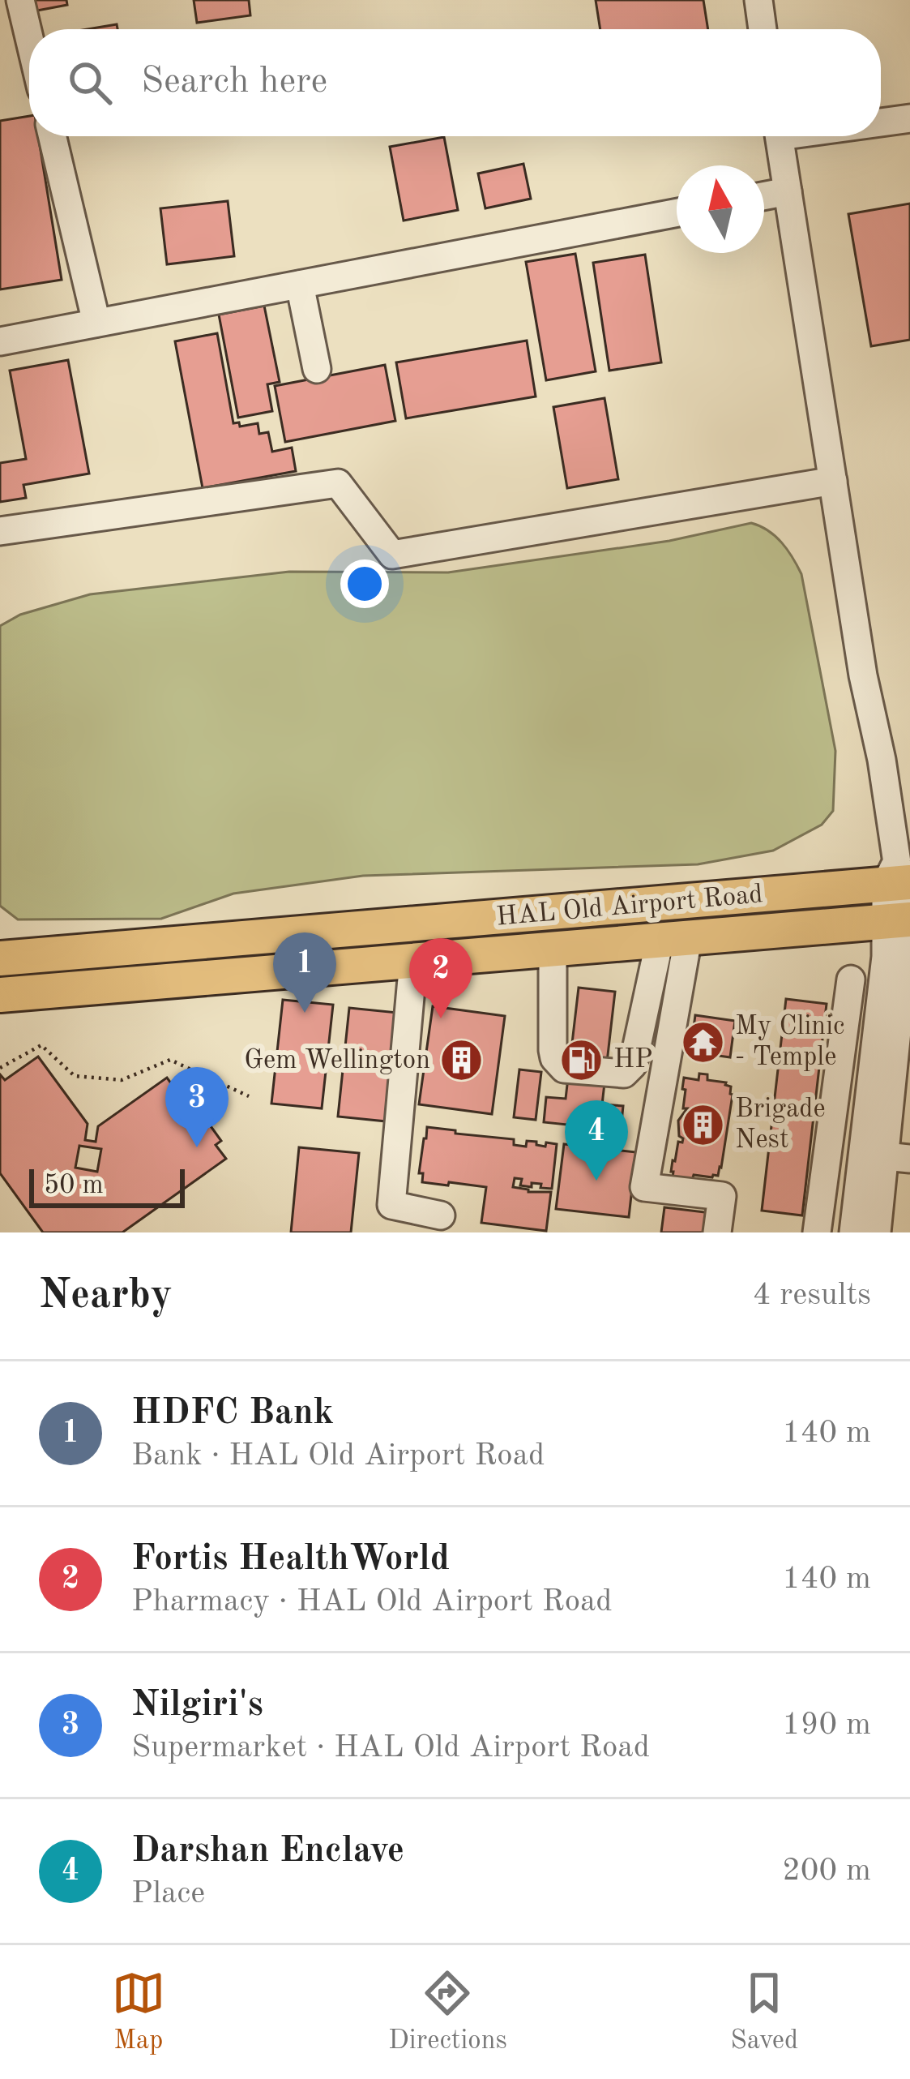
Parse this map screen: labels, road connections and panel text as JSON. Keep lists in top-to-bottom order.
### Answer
{
  "streets": {
    "main road": ["HAL Old Airport Road"]
  },
  "places": {
    "temple": ["My Clinic - Temple"],
    "fuel station": ["HP"],
    "building": ["Gem Wellington", "Brigade Nest"]
  },
  "scale_bar": "50 m",
  "north": "top",
  "page": {
    "search": "Search here",
    "pins": [
      "1",
      "2",
      "3",
      "4"
    ],
    "scale": "50 m",
    "heading": ["Nearby", "4 results"],
    "list": [
      {
        "mark": "1",
        "name": "HDFC Bank",
        "note": "Bank · HAL Old Airport Road",
        "value": "140 m"
      },
      {
        "mark": "2",
        "name": "Fortis HealthWorld",
        "note": "Pharmacy · HAL Old Airport Road",
        "value": "140 m"
      },
      {
        "mark": "3",
        "name": "Nilgiri's",
        "note": "Supermarket · HAL Old Airport Road",
        "value": "190 m"
      },
      {
        "mark": "4",
        "name": "Darshan Enclave",
        "note": "Place",
        "value": "200 m"
      }
    ],
    "nav": ["Map", "Directions", "Saved"]
  }
}
